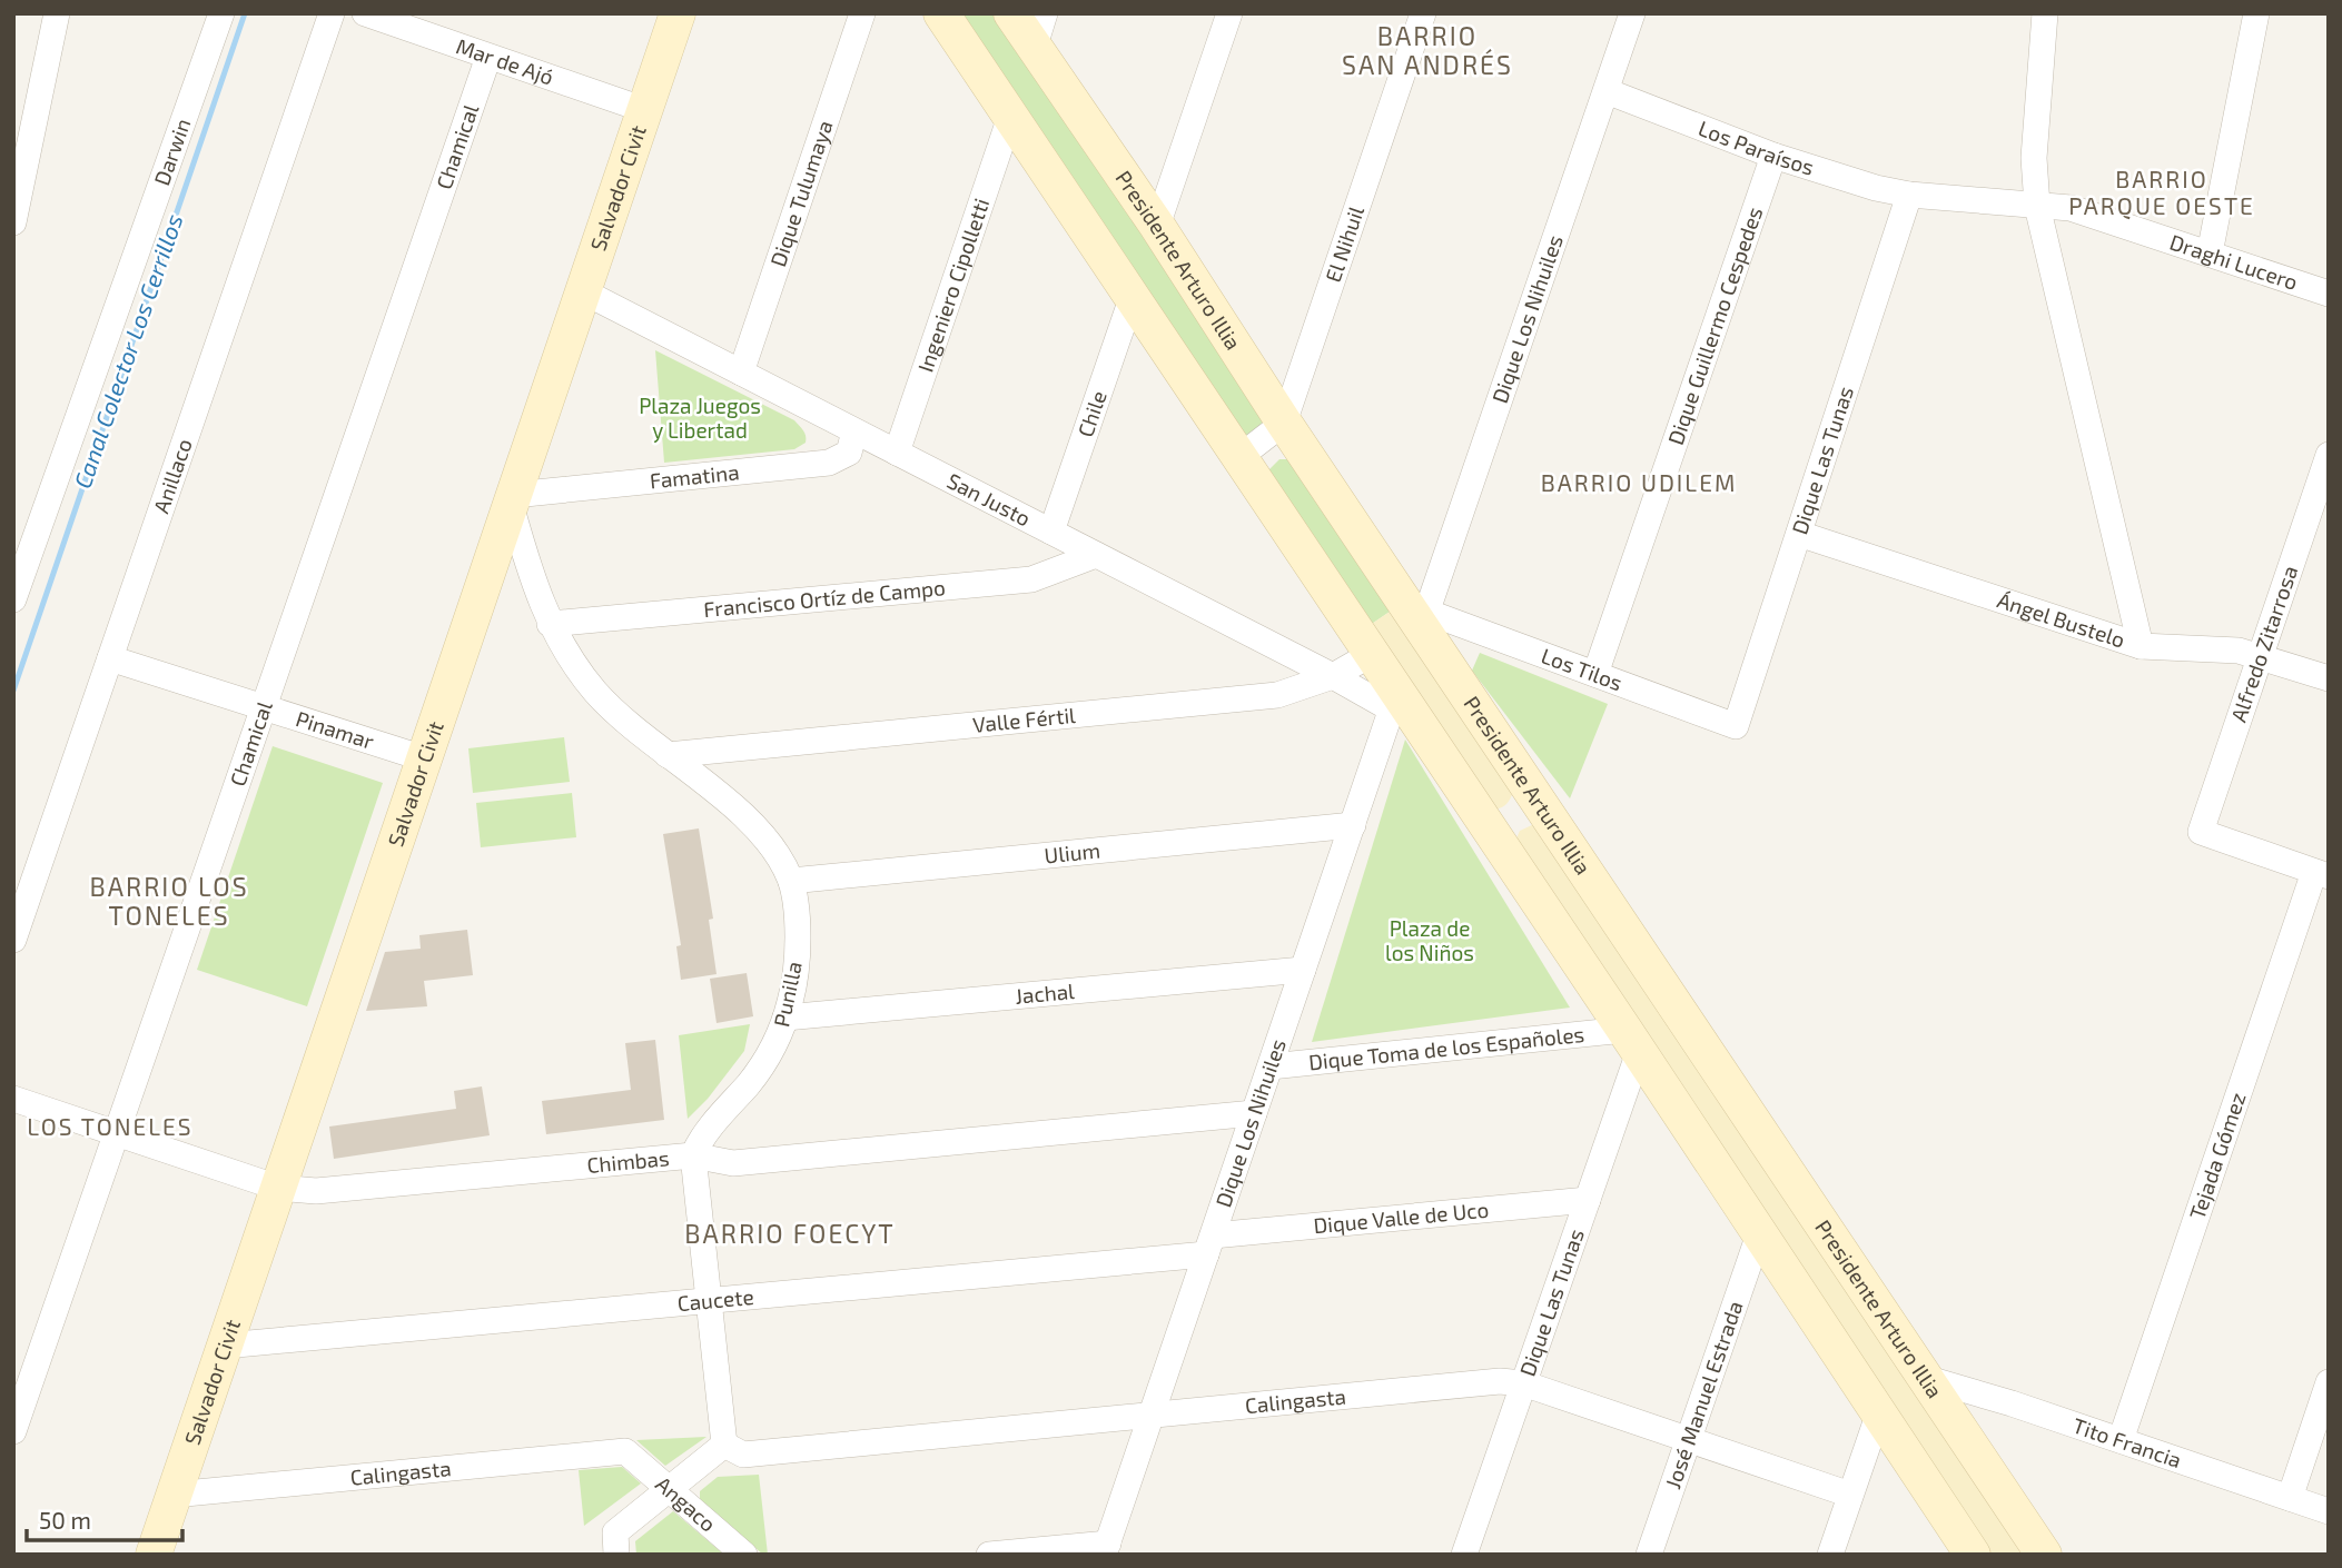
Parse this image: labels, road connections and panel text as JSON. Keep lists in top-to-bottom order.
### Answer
{
  "streets": {
    "street": [
      "Mar de Ajó",
      "Chamical",
      "Los Paraísos",
      "Darwin",
      "Salvador Civit",
      "Dique Tulumaya",
      "El Nihuil",
      "Presidente Arturo Illia",
      "Draghi Lucero",
      "Ingeniero Cipolletti",
      "Dique Los Nihuiles",
      "Dique Guillermo Cespedes",
      "Chile",
      "Dique Las Tunas",
      "Famatina",
      "Anillaco",
      "San Justo",
      "Francisco Ortíz de Campo",
      "Ángel Bustelo",
      "Alfredo Zitarrosa",
      "Los Tilos",
      "Valle Fértil",
      "Pinamar",
      "Ulium",
      "Jachal",
      "Punilla",
      "Dique Toma de los Españoles",
      "Tejada Gómez",
      "Chimbas",
      "Dique Valle de Uco",
      "Caucete",
      "José Manuel Estrada",
      "Calingasta",
      "Tito Francia",
      "Angaco"
    ]
  },
  "crossings": [
    ["Mar de Ajó", "Chamical"],
    ["Mar de Ajó", "Salvador Civit"],
    ["Chamical", "Pinamar"],
    ["Chamical", "Chimbas"],
    ["Los Paraísos", "Draghi Lucero"],
    ["Los Paraísos", "Dique Los Nihuiles"],
    ["Los Paraísos", "Dique Guillermo Cespedes"],
    ["Los Paraísos", "Dique Las Tunas"],
    ["Salvador Civit", "Famatina"],
    ["Salvador Civit", "San Justo"],
    ["Salvador Civit", "Pinamar"],
    ["Salvador Civit", "Punilla"],
    ["Salvador Civit", "Chimbas"],
    ["Salvador Civit", "Caucete"],
    ["Salvador Civit", "Calingasta"],
    ["Dique Tulumaya", "San Justo"],
    ["El Nihuil", "Presidente Arturo Illia"],
    ["Presidente Arturo Illia", "Dique Los Nihuiles"],
    ["Presidente Arturo Illia", "Los Tilos"],
    ["Presidente Arturo Illia", "Tito Francia"],
    ["Draghi Lucero", "Dique Las Tunas"],
    ["Ingeniero Cipolletti", "San Justo"],
    ["Dique Los Nihuiles", "San Justo"],
    ["Dique Los Nihuiles", "Los Tilos"],
    ["Dique Los Nihuiles", "Ulium"],
    ["Dique Los Nihuiles", "Jachal"],
    ["Dique Los Nihuiles", "Dique Toma de los Españoles"],
    ["Dique Los Nihuiles", "Chimbas"],
    ["Dique Los Nihuiles", "Dique Valle de Uco"],
    ["Dique Los Nihuiles", "Caucete"],
    ["Dique Los Nihuiles", "Calingasta"],
    ["Dique Guillermo Cespedes", "Los Tilos"],
    ["Chile", "San Justo"],
    ["Dique Las Tunas", "Ángel Bustelo"],
    ["Dique Las Tunas", "Los Tilos"],
    ["Dique Las Tunas", "Dique Toma de los Españoles"],
    ["Dique Las Tunas", "Dique Valle de Uco"],
    ["Dique Las Tunas", "Calingasta"],
    ["Famatina", "San Justo"],
    ["Famatina", "Punilla"],
    ["Anillaco", "Pinamar"],
    ["San Justo", "Francisco Ortíz de Campo"],
    ["San Justo", "Valle Fértil"],
    ["Francisco Ortíz de Campo", "Punilla"],
    ["Ángel Bustelo", "Alfredo Zitarrosa"],
    ["Alfredo Zitarrosa", "Tejada Gómez"],
    ["Valle Fértil", "Punilla"],
    ["Ulium", "Punilla"],
    ["Jachal", "Punilla"],
    ["Punilla", "Chimbas"],
    ["Tejada Gómez", "Tito Francia"],
    ["Dique Valle de Uco", "Caucete"],
    ["José Manuel Estrada", "Calingasta"],
    ["Calingasta", "Angaco"]
  ],
  "districts": [
    "BARRIO SAN ANDRÉS",
    "BARRIO PARQUE OESTE",
    "BARRIO UDILEM",
    "BARRIO LOS TONELES",
    "LOS TONELES",
    "BARRIO FOECYT"
  ],
  "water": ["Canal Colector Los Cerrillos"],
  "parks": ["Plaza Juegos y Libertad", "Plaza de los Niños"],
  "scale_bar": "50 m"
}
